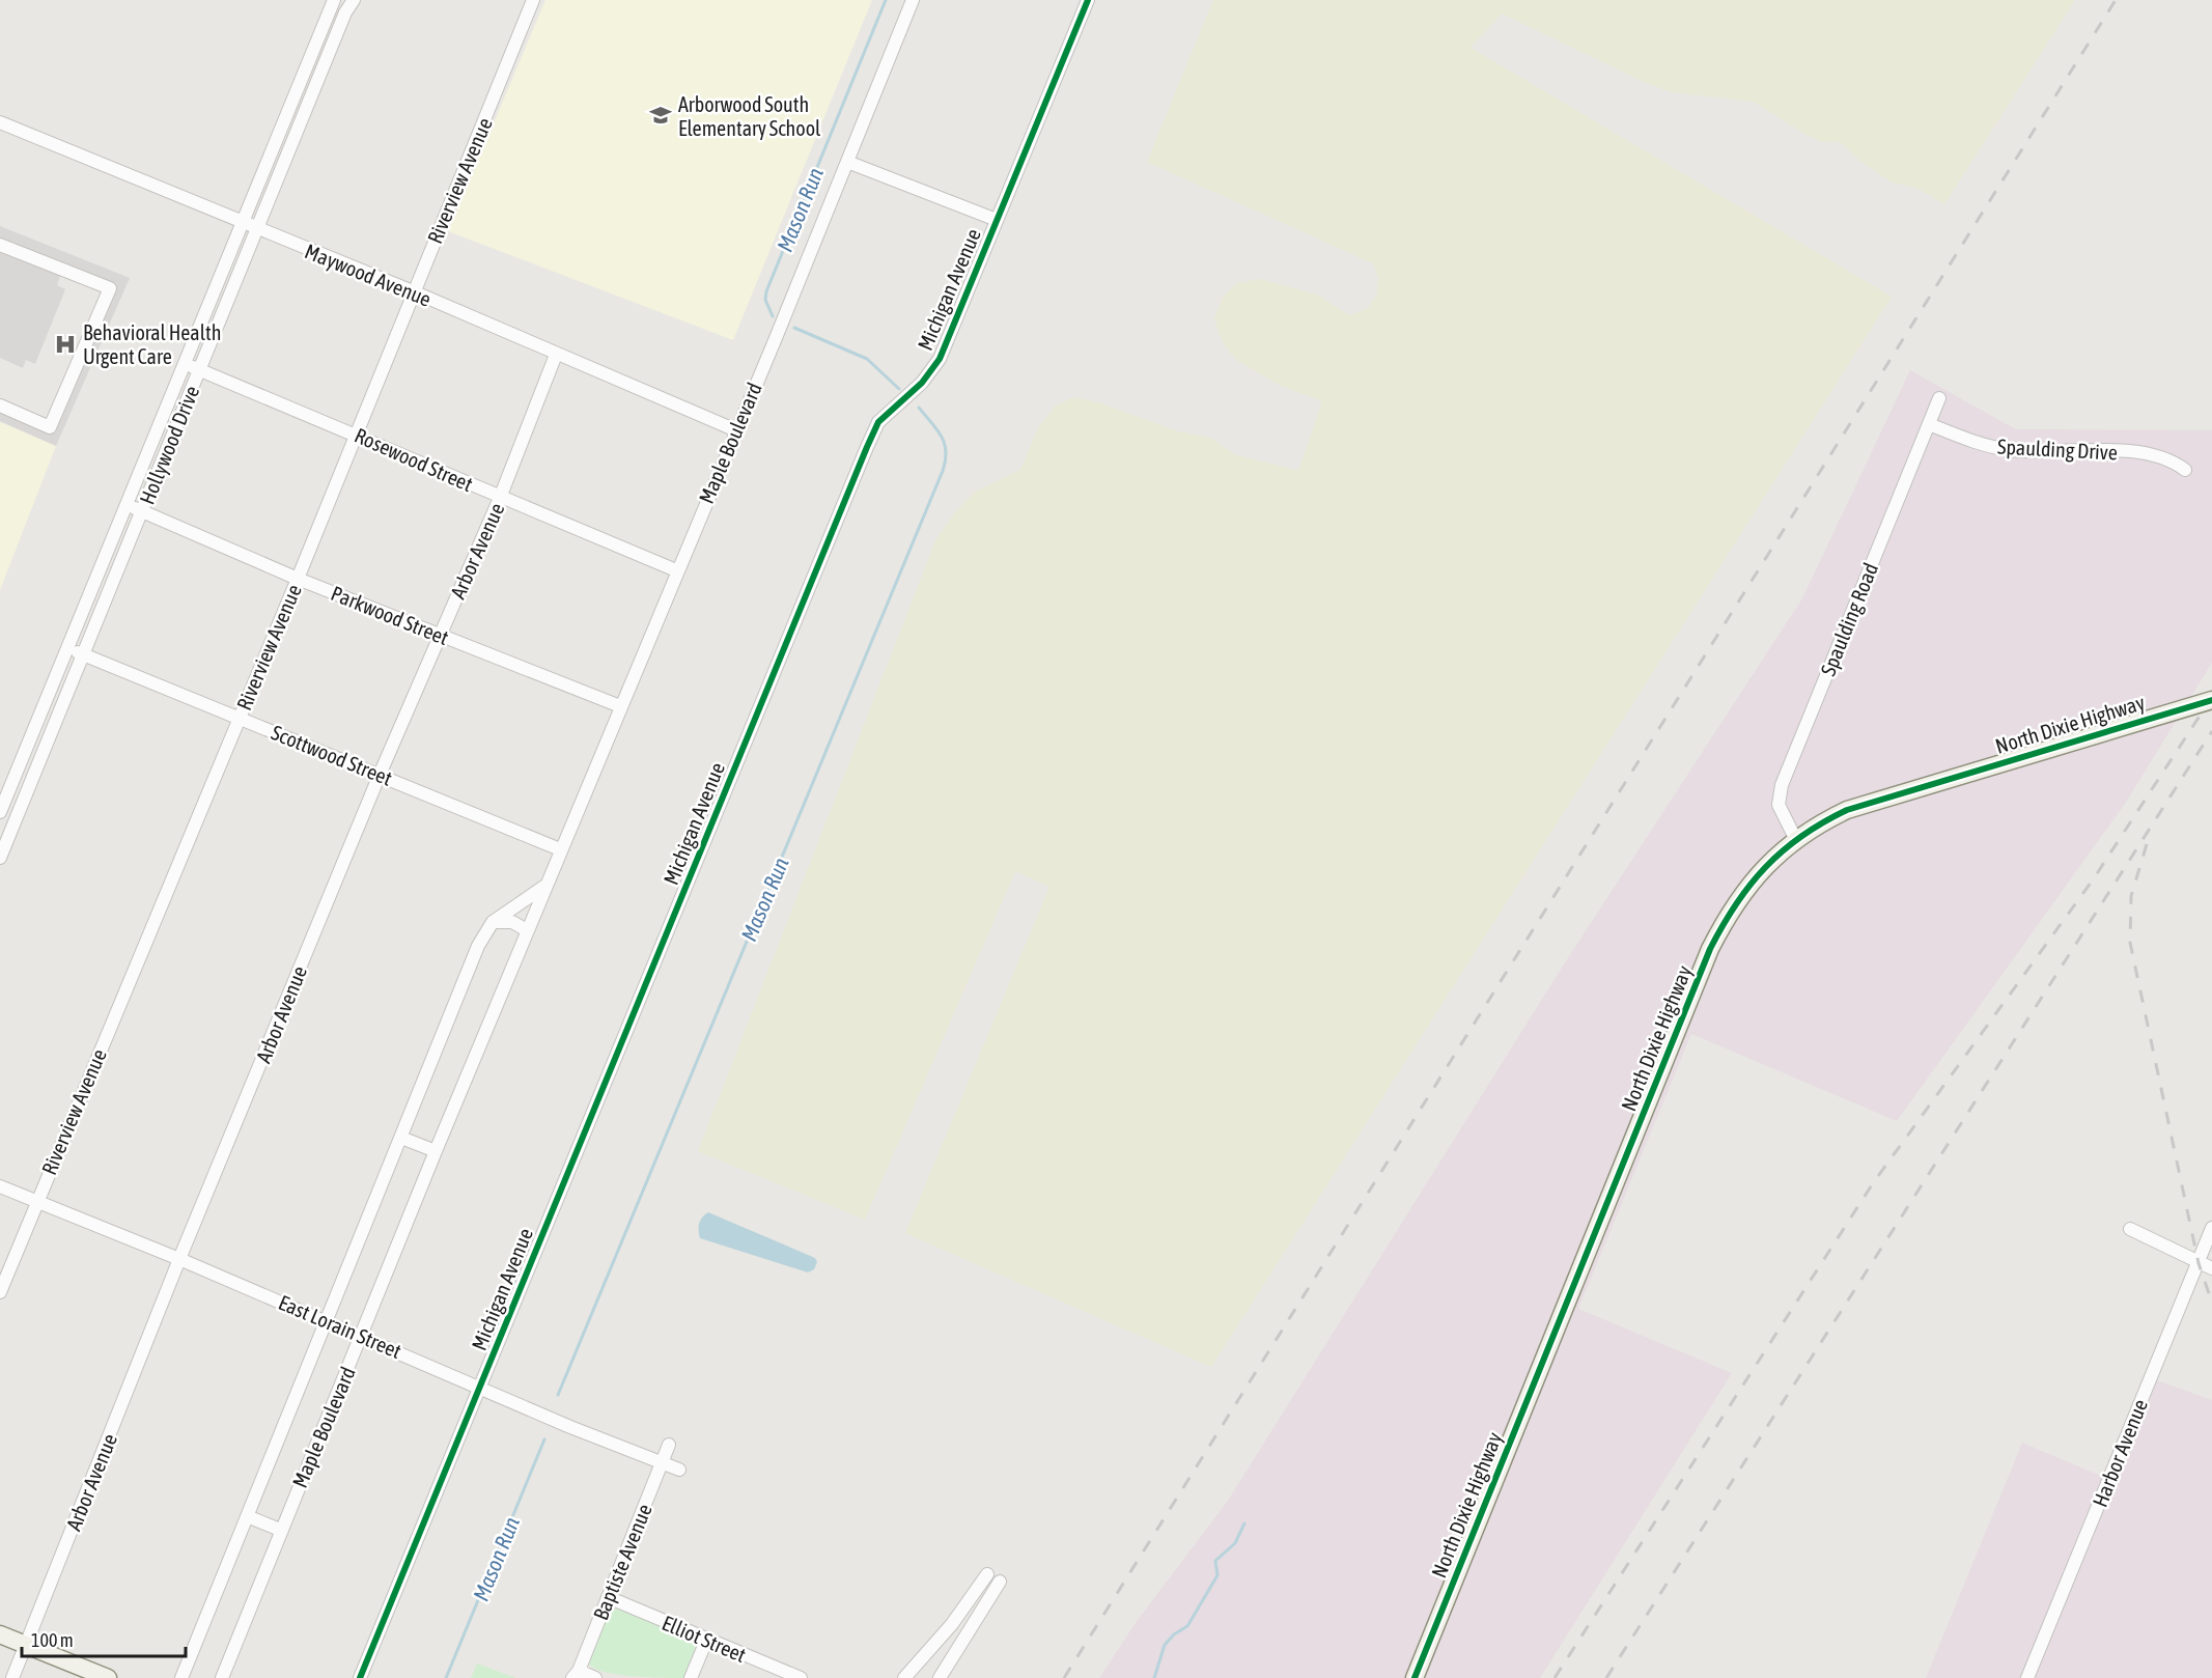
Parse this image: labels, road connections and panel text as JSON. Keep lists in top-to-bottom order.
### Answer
{
  "streets": {
    "main road": ["North Dixie Highway"],
    "street": [
      "Riverview Avenue",
      "Maywood Avenue",
      "Michigan Avenue",
      "Maple Boulevard",
      "Hollywood Drive",
      "Spaulding Drive",
      "Rosewood Street",
      "Arbor Avenue",
      "Parkwood Street",
      "Spaulding Road",
      "Scottwood Street",
      "East Lorain Street",
      "Harbor Avenue",
      "Baptiste Avenue",
      "Elliot Street"
    ]
  },
  "crossings": [
    ["Riverview Avenue", "Maywood Avenue"],
    ["Riverview Avenue", "Rosewood Street"],
    ["Riverview Avenue", "Parkwood Street"],
    ["Riverview Avenue", "Scottwood Street"],
    ["Riverview Avenue", "East Lorain Street"],
    ["Maywood Avenue", "Maple Boulevard"],
    ["Maywood Avenue", "Hollywood Drive"],
    ["Maywood Avenue", "Arbor Avenue"],
    ["Michigan Avenue", "East Lorain Street"],
    ["Maple Boulevard", "Rosewood Street"],
    ["Maple Boulevard", "Parkwood Street"],
    ["Maple Boulevard", "Scottwood Street"],
    ["Maple Boulevard", "East Lorain Street"],
    ["Hollywood Drive", "Rosewood Street"],
    ["Hollywood Drive", "Parkwood Street"],
    ["Hollywood Drive", "Scottwood Street"],
    ["Spaulding Drive", "Spaulding Road"],
    ["Rosewood Street", "Arbor Avenue"],
    ["Arbor Avenue", "Parkwood Street"],
    ["Arbor Avenue", "Scottwood Street"],
    ["Arbor Avenue", "East Lorain Street"],
    ["Spaulding Road", "North Dixie Highway"],
    ["East Lorain Street", "Baptiste Avenue"],
    ["Baptiste Avenue", "Elliot Street"]
  ],
  "water": ["Mason Run"],
  "places": {
    "school or university": ["Arborwood South Elementary School"],
    "hospital": ["Behavioral Health Urgent Care"]
  },
  "scale_bar": "100 m"
}
